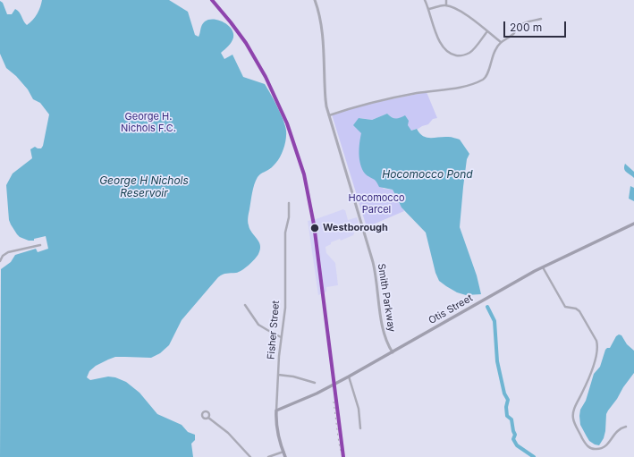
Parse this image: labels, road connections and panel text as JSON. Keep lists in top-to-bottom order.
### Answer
{
  "streets": {
    "main road": ["Otis Street", "Fisher Street"],
    "street": ["Smith Parkway"]
  },
  "crossings": [
    ["Smith Parkway", "Otis Street"],
    ["Otis Street", "Fisher Street"]
  ],
  "water": ["Hocomocco Pond", "George H Nichols Reservoir"],
  "parks": ["George H. Nichols F.C.", "Hocomocco Parcel"],
  "places": ["Westborough"],
  "scale_bar": "200 m"
}
